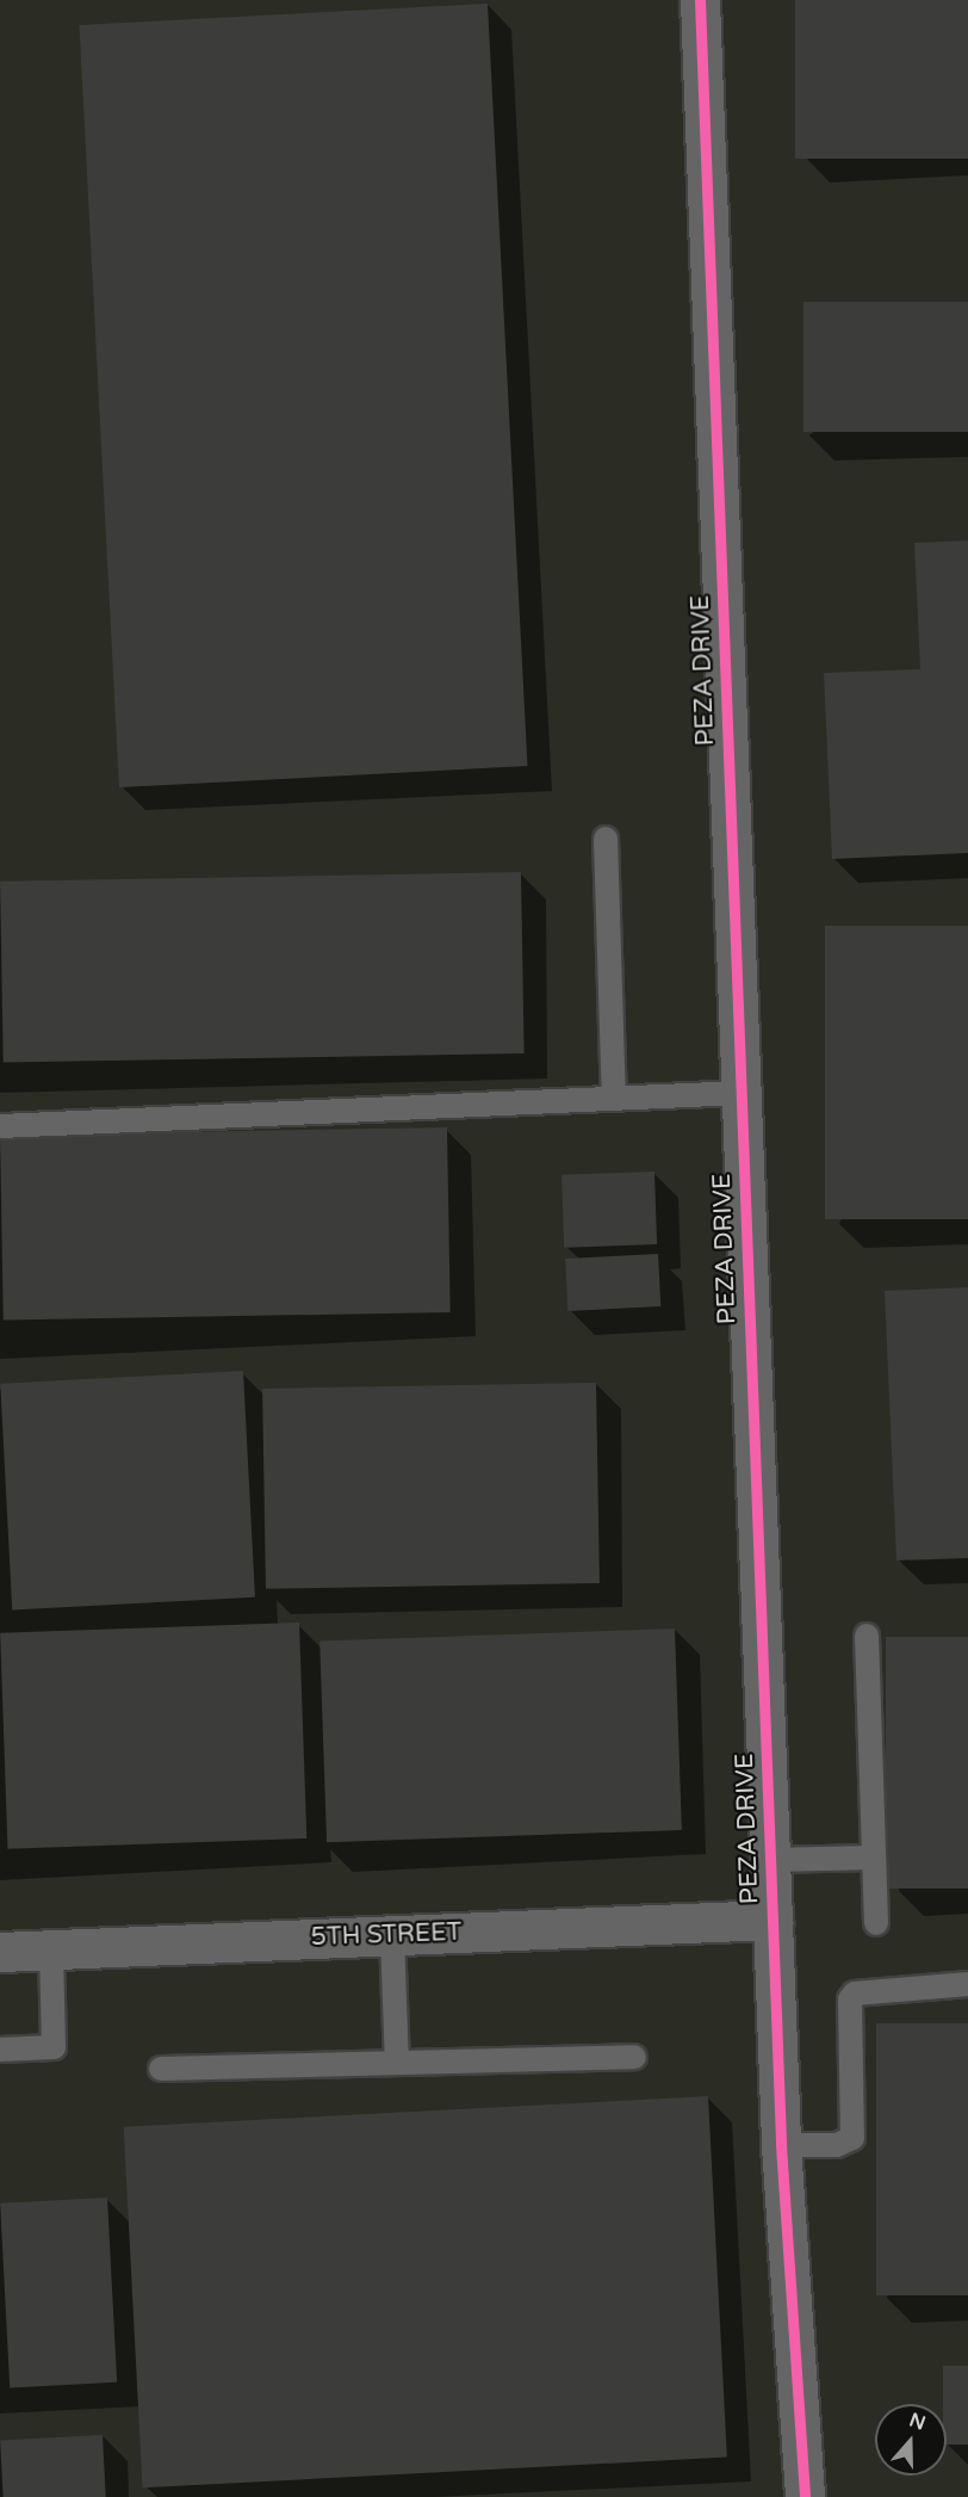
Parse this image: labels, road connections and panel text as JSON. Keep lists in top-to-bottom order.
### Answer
{
  "streets": {
    "street": ["PEZA DRIVE", "5TH STREET"]
  },
  "crossings": [
    ["PEZA DRIVE", "5TH STREET"]
  ],
  "north": "top"
}
